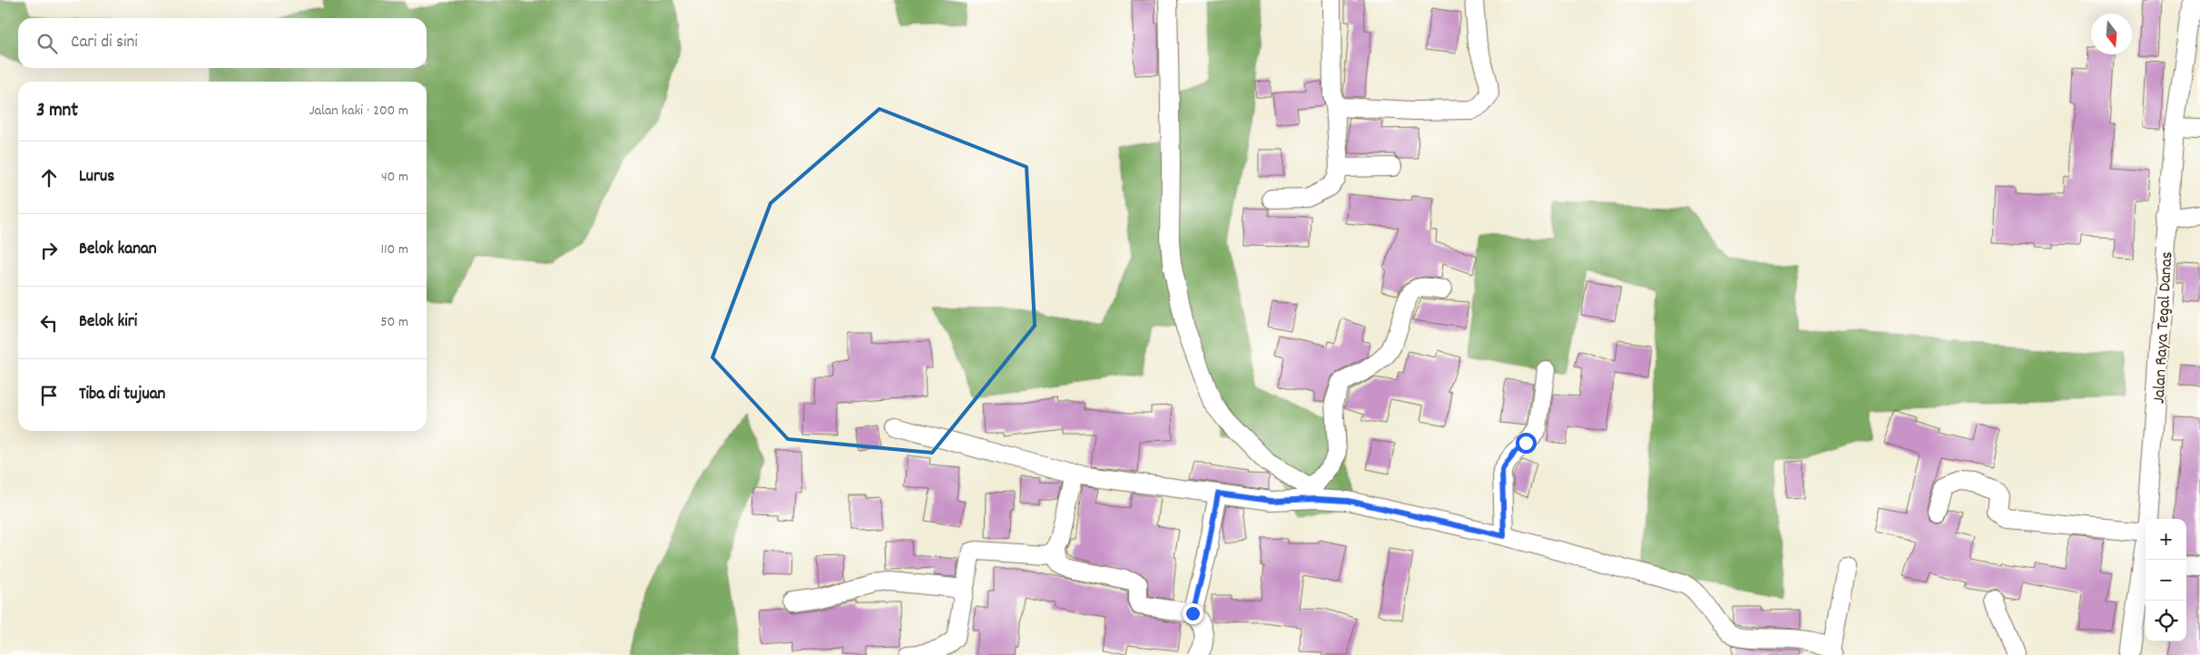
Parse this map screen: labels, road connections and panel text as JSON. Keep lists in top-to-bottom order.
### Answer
{
  "streets": {
    "street": ["Jalan Raya Tegal Danas"]
  },
  "north": "bottom",
  "page": {
    "search": "Cari di sini",
    "heading": ["3 mnt", "Jalan kaki · 200 m"],
    "list": [
      ["Lurus", "40 m"],
      ["Belok kanan", "110 m"],
      ["Belok kiri", "50 m"],
      "Tiba di tujuan"
    ],
    "map_buttons": ["+", "−"]
  }
}
